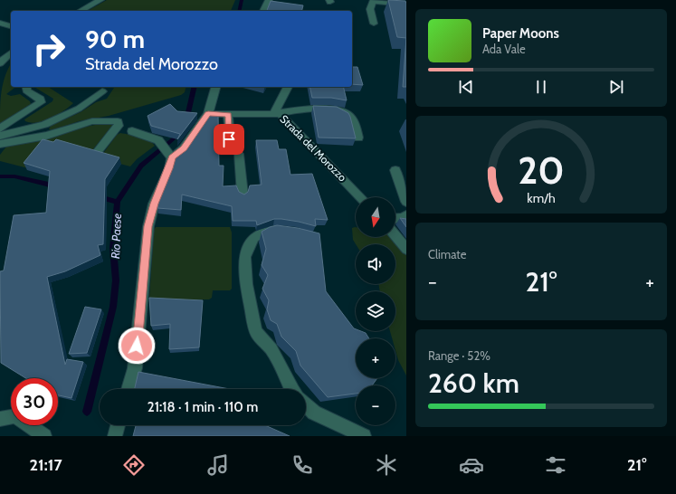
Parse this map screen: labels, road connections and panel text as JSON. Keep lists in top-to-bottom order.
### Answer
{
  "streets": {
    "street": ["Strada del Morozzo"]
  },
  "water": ["Rio Paese"],
  "north": "bottom",
  "page": {
    "turn": ["90 m", "Strada del Morozzo"],
    "song": ["Paper Moons", "Ada Vale"],
    "map_buttons": ["+", "−"],
    "tile": [
      "Climate",
      ["Range · 52%", "260 km"]
    ],
    "heat": ["−", "21°", "+"],
    "limit": "30",
    "trip": "21:18 · 1 min · 110 m",
    "tabs": ["21:17", "21°"],
    "gauge": ["20", "km/h"]
  }
}
